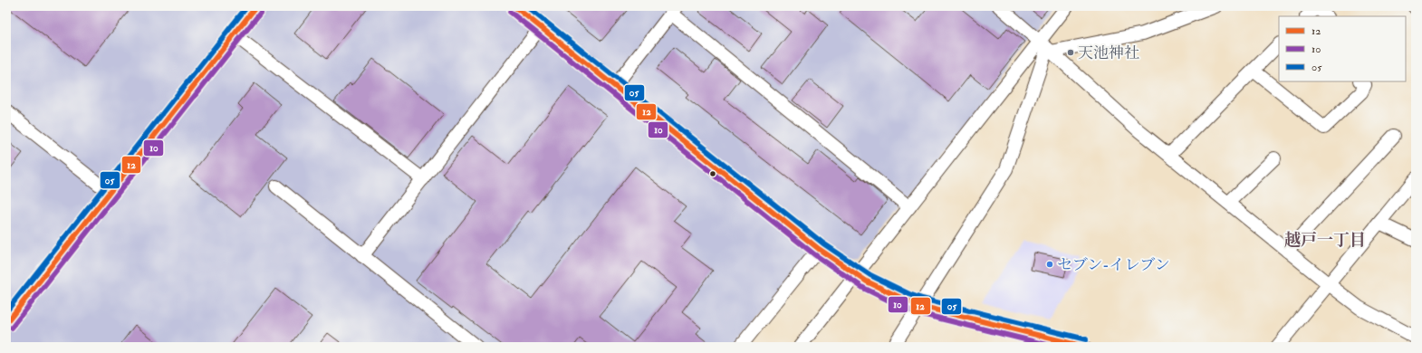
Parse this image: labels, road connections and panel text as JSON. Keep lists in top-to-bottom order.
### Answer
{
  "districts": ["越戸一丁目"],
  "places": ["天池神社", "セブン-イレブン"],
  "lines": ["transit line 12", "transit line 05", "transit line 10"],
  "legend": ["12", "10", "05"]
}
